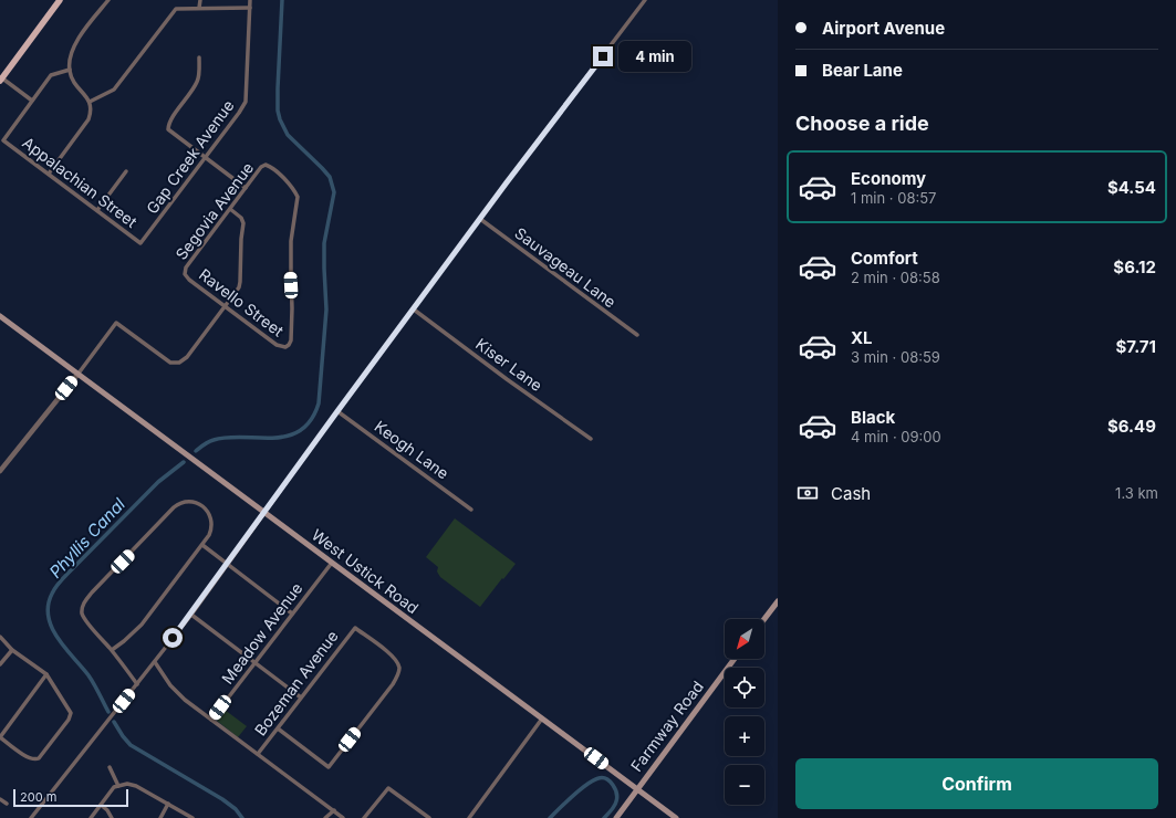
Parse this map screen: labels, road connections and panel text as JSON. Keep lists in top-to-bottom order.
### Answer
{
  "streets": {
    "main road": ["West Ustick Road", "Farmway Road"],
    "street": [
      "Gap Creek Avenue",
      "Appalachian Street",
      "Segovia Avenue",
      "Sauvageau Lane",
      "Ravello Street",
      "Kiser Lane",
      "Keogh Lane",
      "Meadow Avenue",
      "Bozeman Avenue"
    ]
  },
  "crossings": [
    ["Gap Creek Avenue", "Appalachian Street"],
    ["Segovia Avenue", "Ravello Street"],
    ["West Ustick Road", "Meadow Avenue"],
    ["West Ustick Road", "Farmway Road"]
  ],
  "water": ["Phyllis Canal"],
  "scale_bar": "200 m",
  "north": "bottom left",
  "page": {
    "banner": ["Airport Avenue", "Bear Lane"],
    "bubble": "4 min",
    "heading": "Choose a ride",
    "list": [
      {
        "name": "Economy",
        "note": "1 min · 08:57",
        "value": "$4.54"
      },
      {
        "name": "Comfort",
        "note": "2 min · 08:58",
        "value": "$6.12"
      },
      {
        "name": "XL",
        "note": "3 min · 08:59",
        "value": "$7.71"
      },
      {
        "name": "Black",
        "note": "4 min · 09:00",
        "value": "$6.49"
      }
    ],
    "pay": ["Cash", "1.3 km"],
    "map_buttons": ["+", "−"],
    "buttons": "Confirm",
    "scale": "200 m"
  }
}
